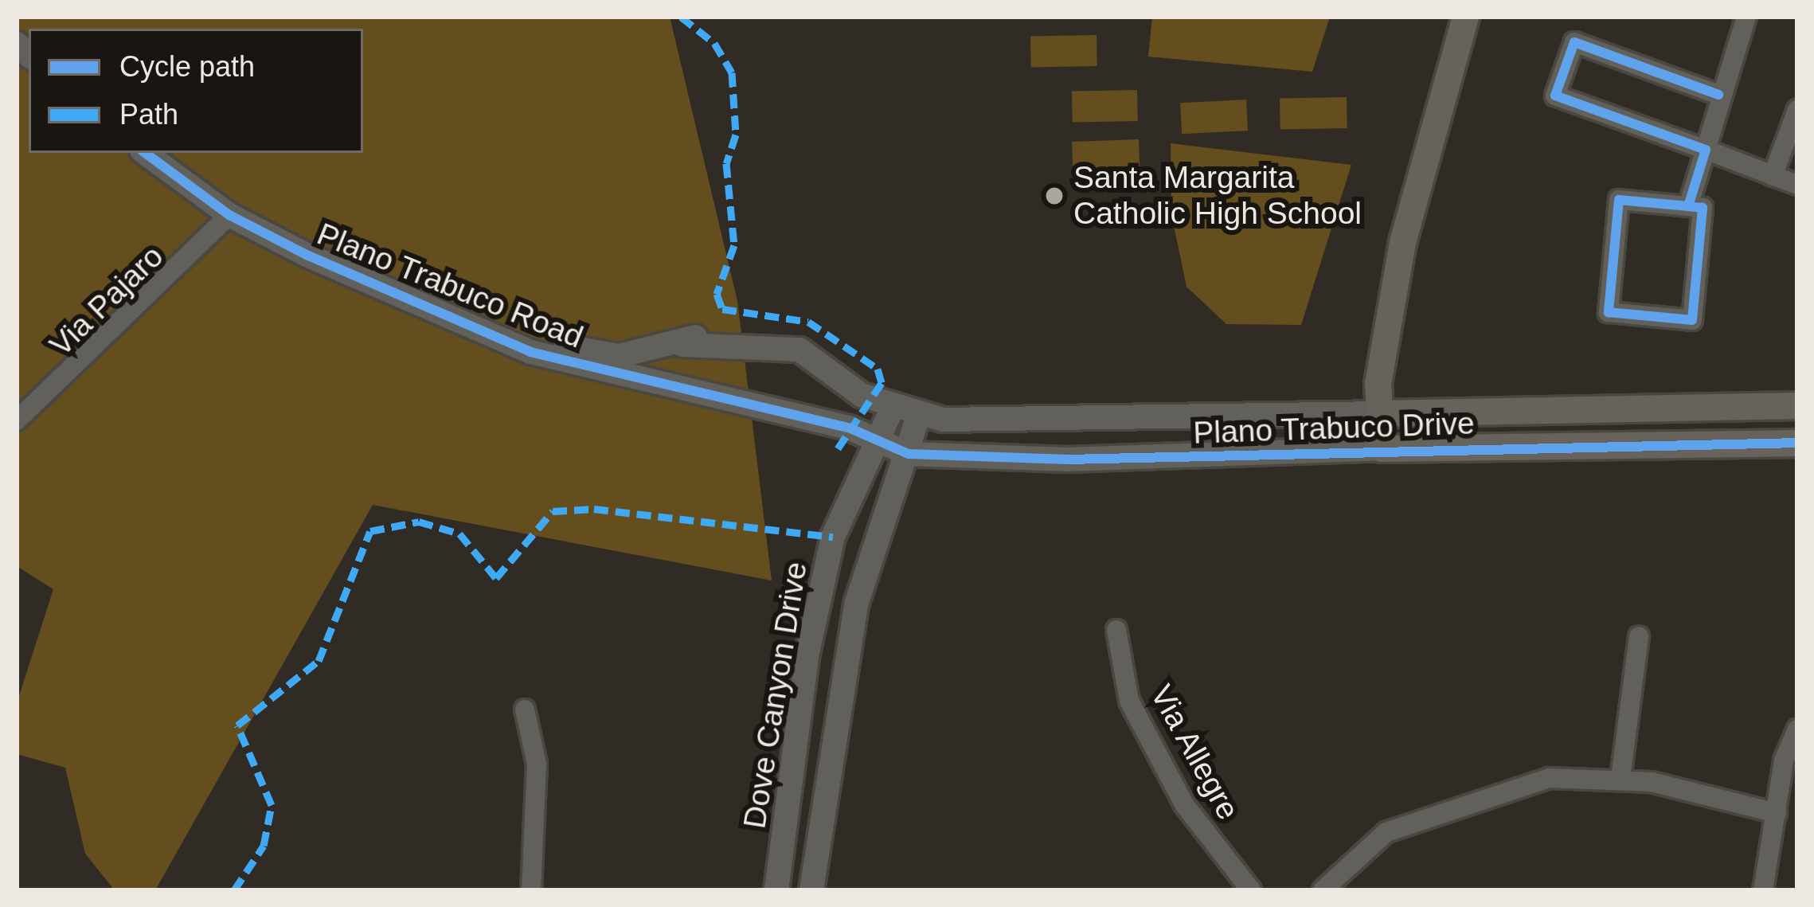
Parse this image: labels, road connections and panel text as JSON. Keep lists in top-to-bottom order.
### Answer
{
  "streets": {
    "main road": ["Plano Trabuco Drive"],
    "street": [
      "Plano Trabuco Road",
      "Via Pajaro",
      "Dove Canyon Drive",
      "Via Allegre"
    ]
  },
  "crossings": [
    ["Plano Trabuco Road", "Via Pajaro"],
    ["Plano Trabuco Road", "Plano Trabuco Drive"],
    ["Plano Trabuco Road", "Dove Canyon Drive"],
    ["Plano Trabuco Drive", "Dove Canyon Drive"]
  ],
  "places": ["Santa Margarita Catholic High School"],
  "legend": ["Cycle path", "Path"]
}
